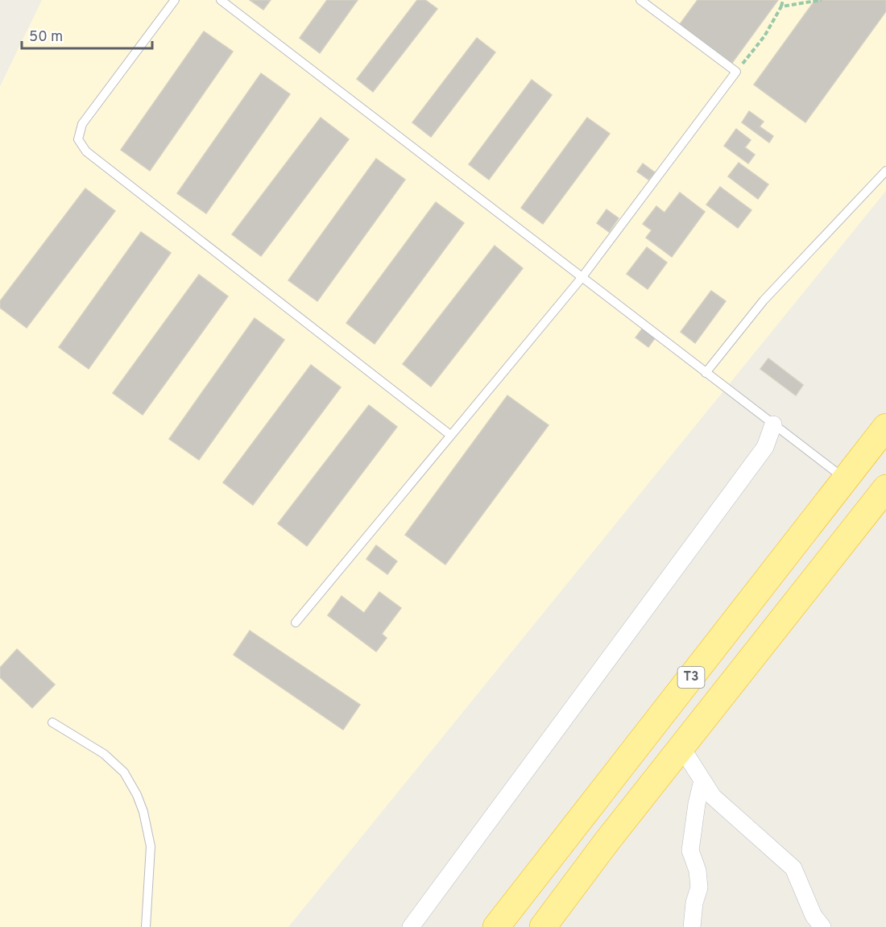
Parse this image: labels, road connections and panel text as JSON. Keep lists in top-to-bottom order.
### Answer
{
  "streets": {
    "highway": ["T3"]
  },
  "scale_bar": "50 m"
}
